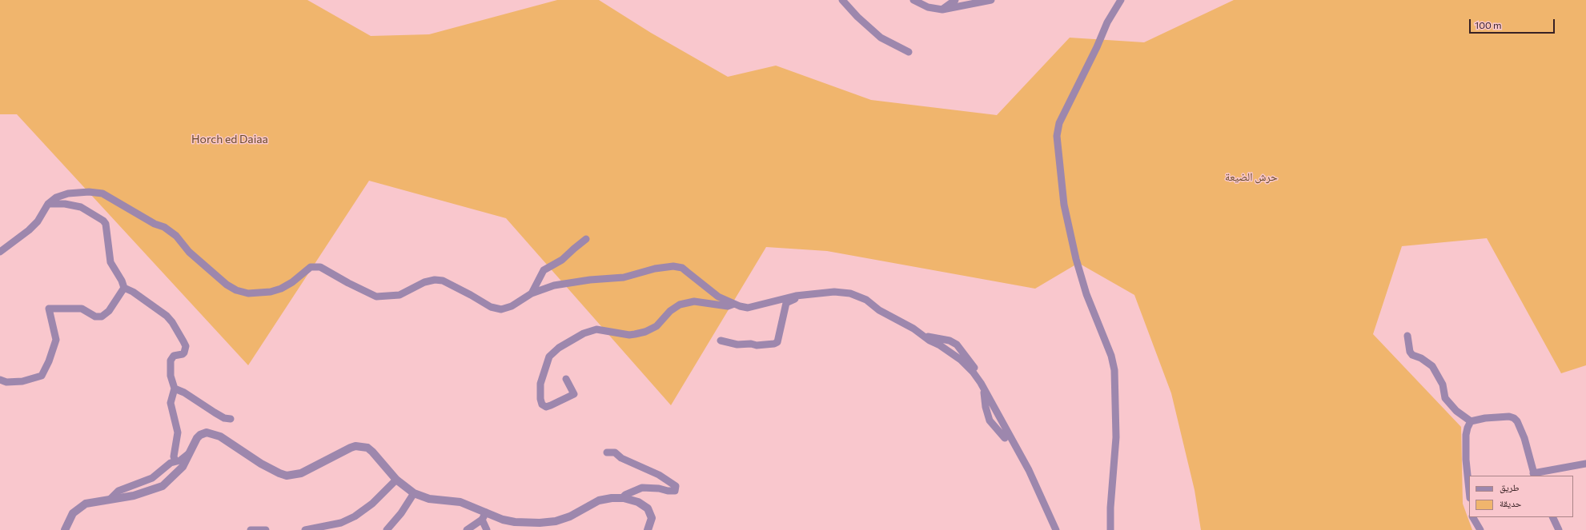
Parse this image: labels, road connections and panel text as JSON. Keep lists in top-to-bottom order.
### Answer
{
  "parks": ["Horch ed Daiaa", "حرش الضيعة"],
  "legend": ["طريق", "حديقة"],
  "scale_bar": "100 m"
}
